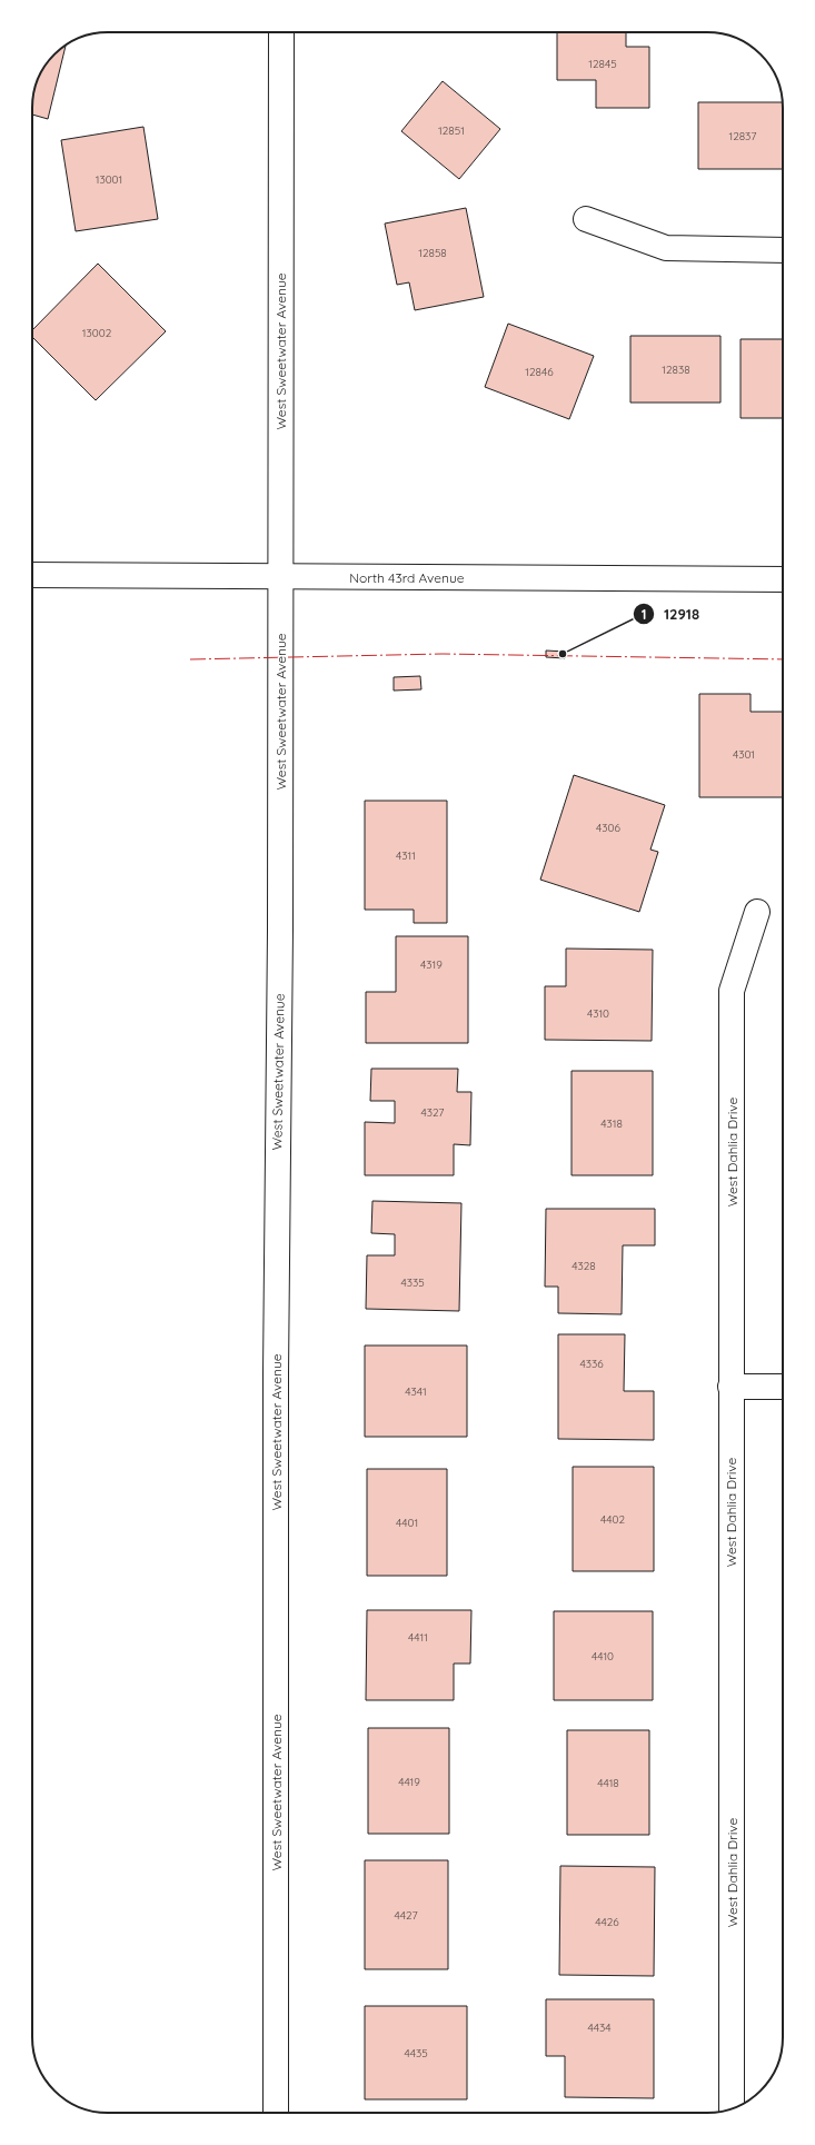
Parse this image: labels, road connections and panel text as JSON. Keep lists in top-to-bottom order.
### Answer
{
  "streets": {
    "street": ["West Sweetwater Avenue", "North 43rd Avenue", "West Dahlia Drive"]
  },
  "crossings": [
    ["West Sweetwater Avenue", "North 43rd Avenue"]
  ],
  "places": ["12918"],
  "house_numbers": [
    "12845",
    "12851",
    "12837",
    "13001",
    "12858",
    "13002",
    "12838",
    "12846",
    "4301",
    "4306",
    "4311",
    "4319",
    "4310",
    "4327",
    "4318",
    "4328",
    "4335",
    "4336",
    "4341",
    "4402",
    "4401",
    "4411",
    "4410",
    "4419",
    "4418",
    "4427",
    "4426",
    "4434",
    "4435"
  ]
}
